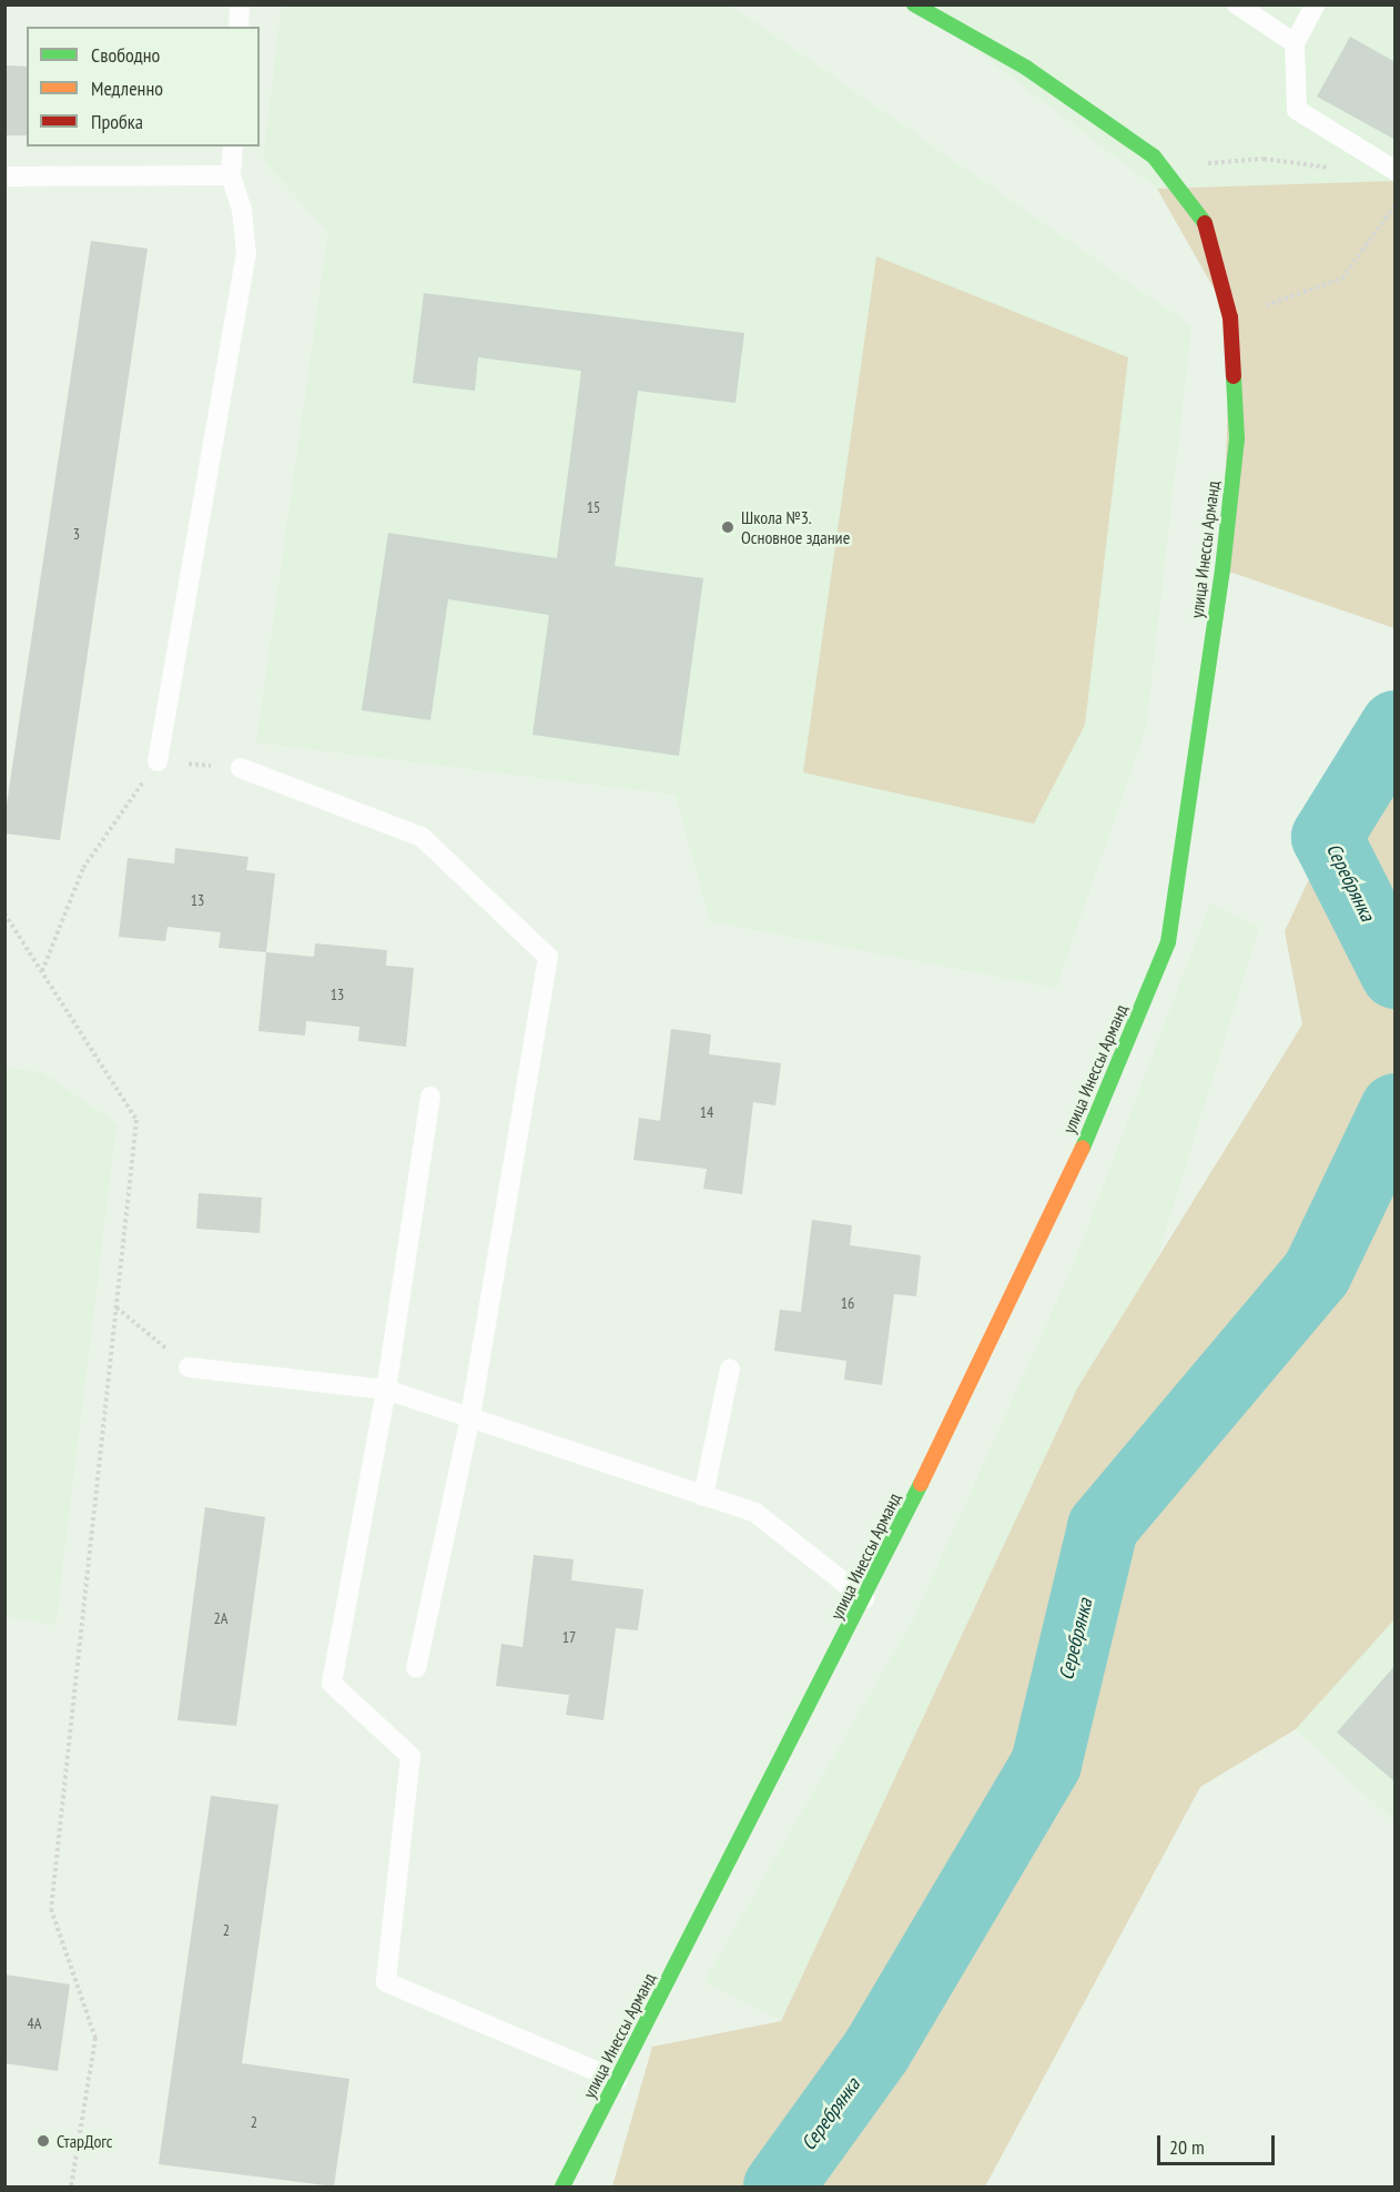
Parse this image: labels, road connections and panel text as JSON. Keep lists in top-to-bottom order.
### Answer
{
  "streets": {
    "street": ["улица Инессы Арманд"]
  },
  "water": ["Серебрянка"],
  "places": ["Школа №3. Основное здание", "СтарДогс"],
  "house_numbers": [
    "15",
    "3",
    "13",
    "13",
    "14",
    "16",
    "2А",
    "17",
    "2",
    "4А",
    "2"
  ],
  "legend": ["Свободно", "Медленно", "Пробка"],
  "scale_bar": "20 m"
}
